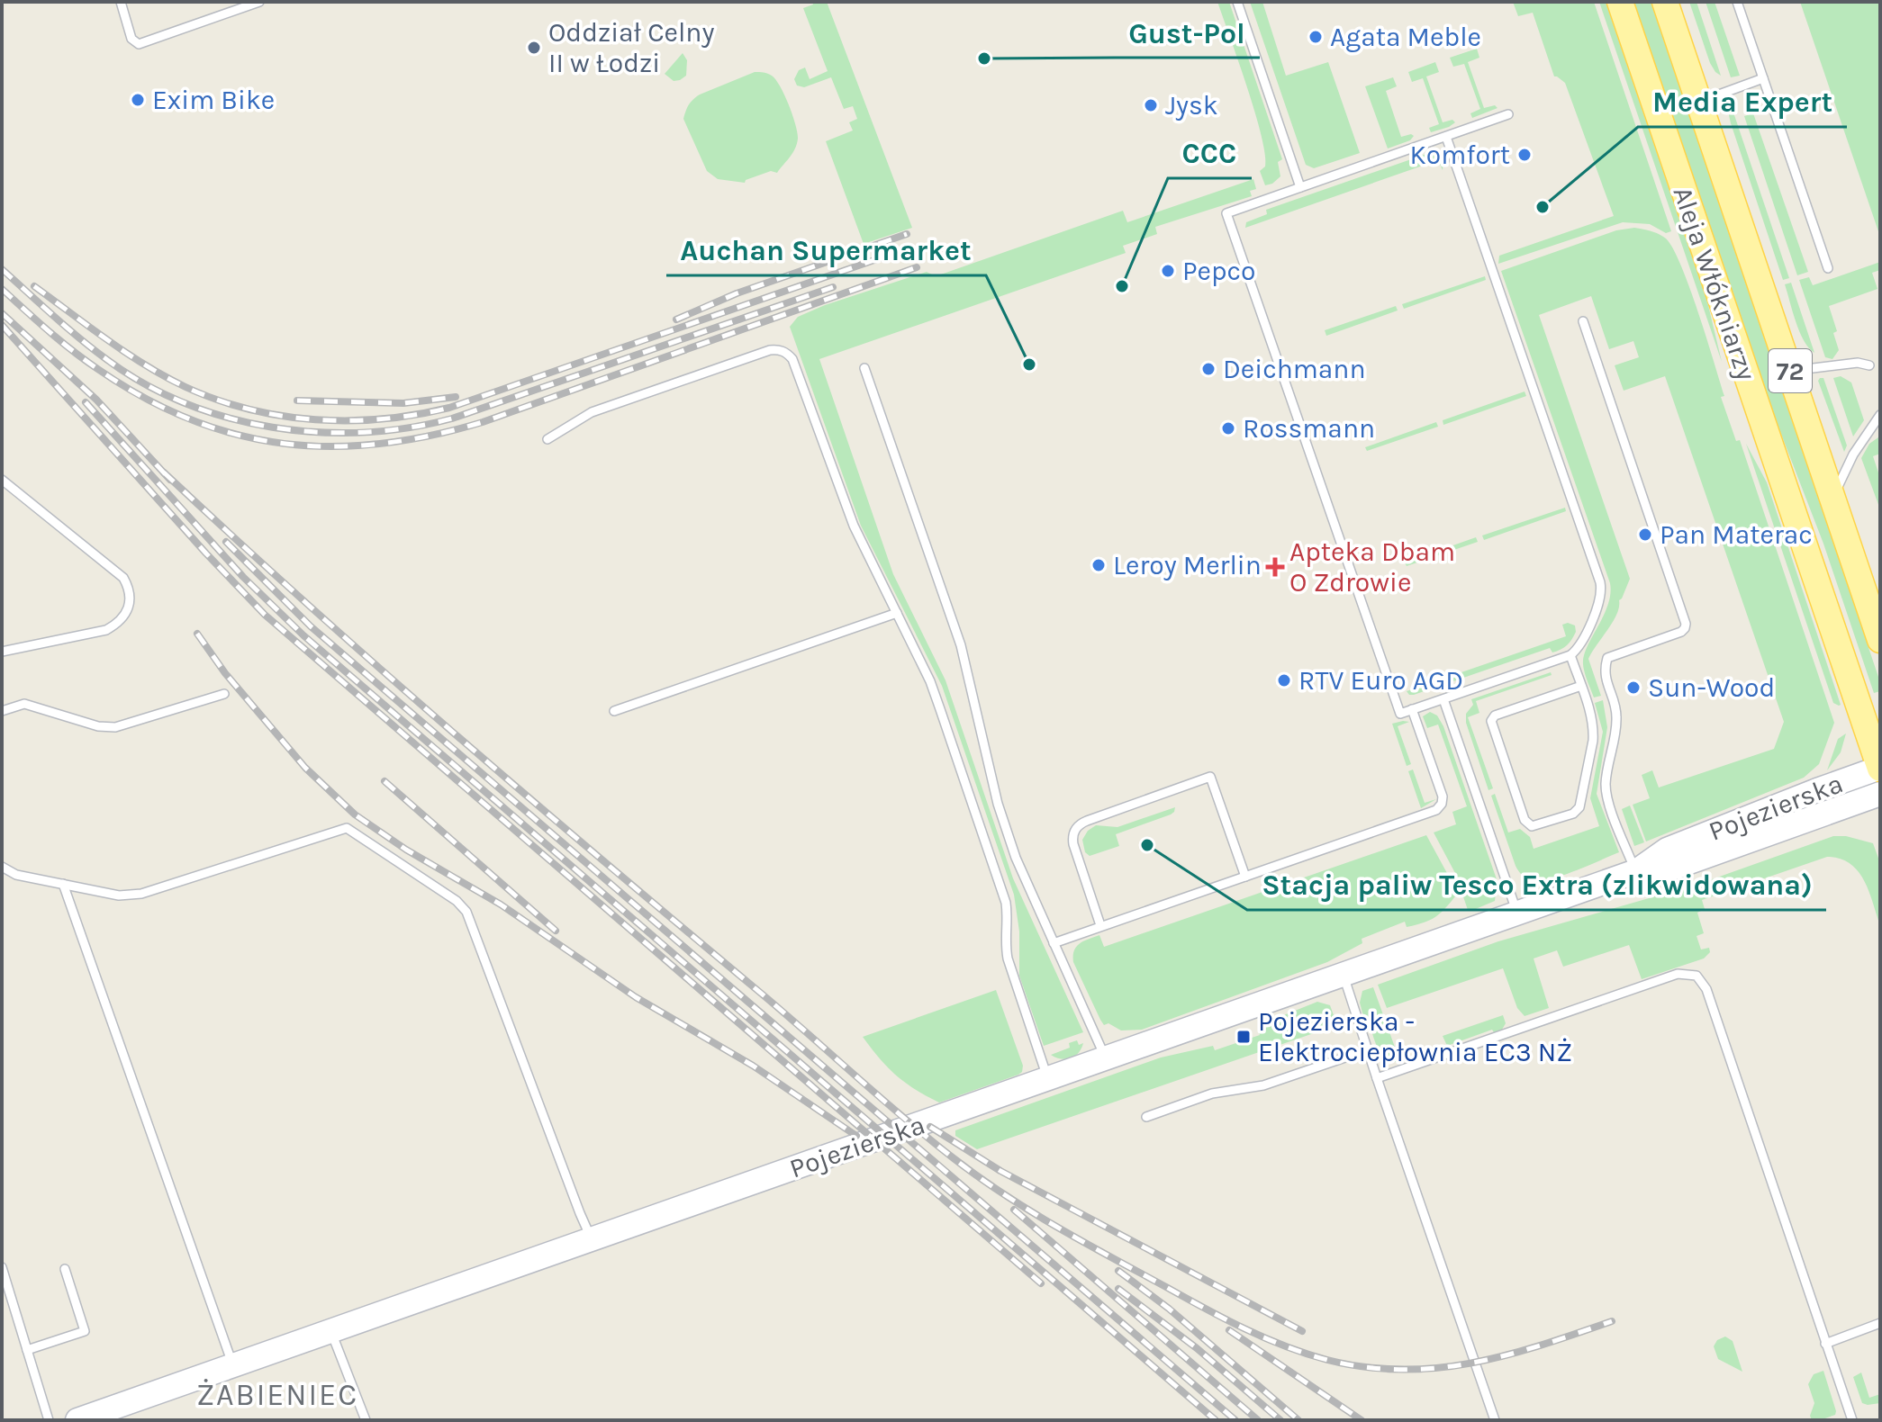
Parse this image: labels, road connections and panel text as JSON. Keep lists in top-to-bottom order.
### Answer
{
  "streets": {
    "main road": ["Aleja Włókniarzy", "72"],
    "street": ["Pojezierska"]
  },
  "crossings": [
    ["Aleja Włókniarzy", "Pojezierska"]
  ],
  "districts": ["ŻABIENIEC"],
  "places": {
    "other": [
      "Agata Meble",
      "Oddział Celny II w Łodzi",
      "Gust-Pol",
      "Exim Bike",
      "Jysk",
      "Komfort",
      "Media Expert",
      "Pepco",
      "CCC",
      "Auchan Supermarket",
      "Deichmann",
      "Rossmann",
      "Pan Materac",
      "Leroy Merlin",
      "RTV Euro AGD",
      "Sun-Wood",
      "Stacja paliw Tesco Extra (zlikwidowana)"
    ],
    "health": ["Apteka Dbam O Zdrowie"],
    "transit": ["Pojezierska - Elektrociepłownia EC3 NŻ"]
  }
}
